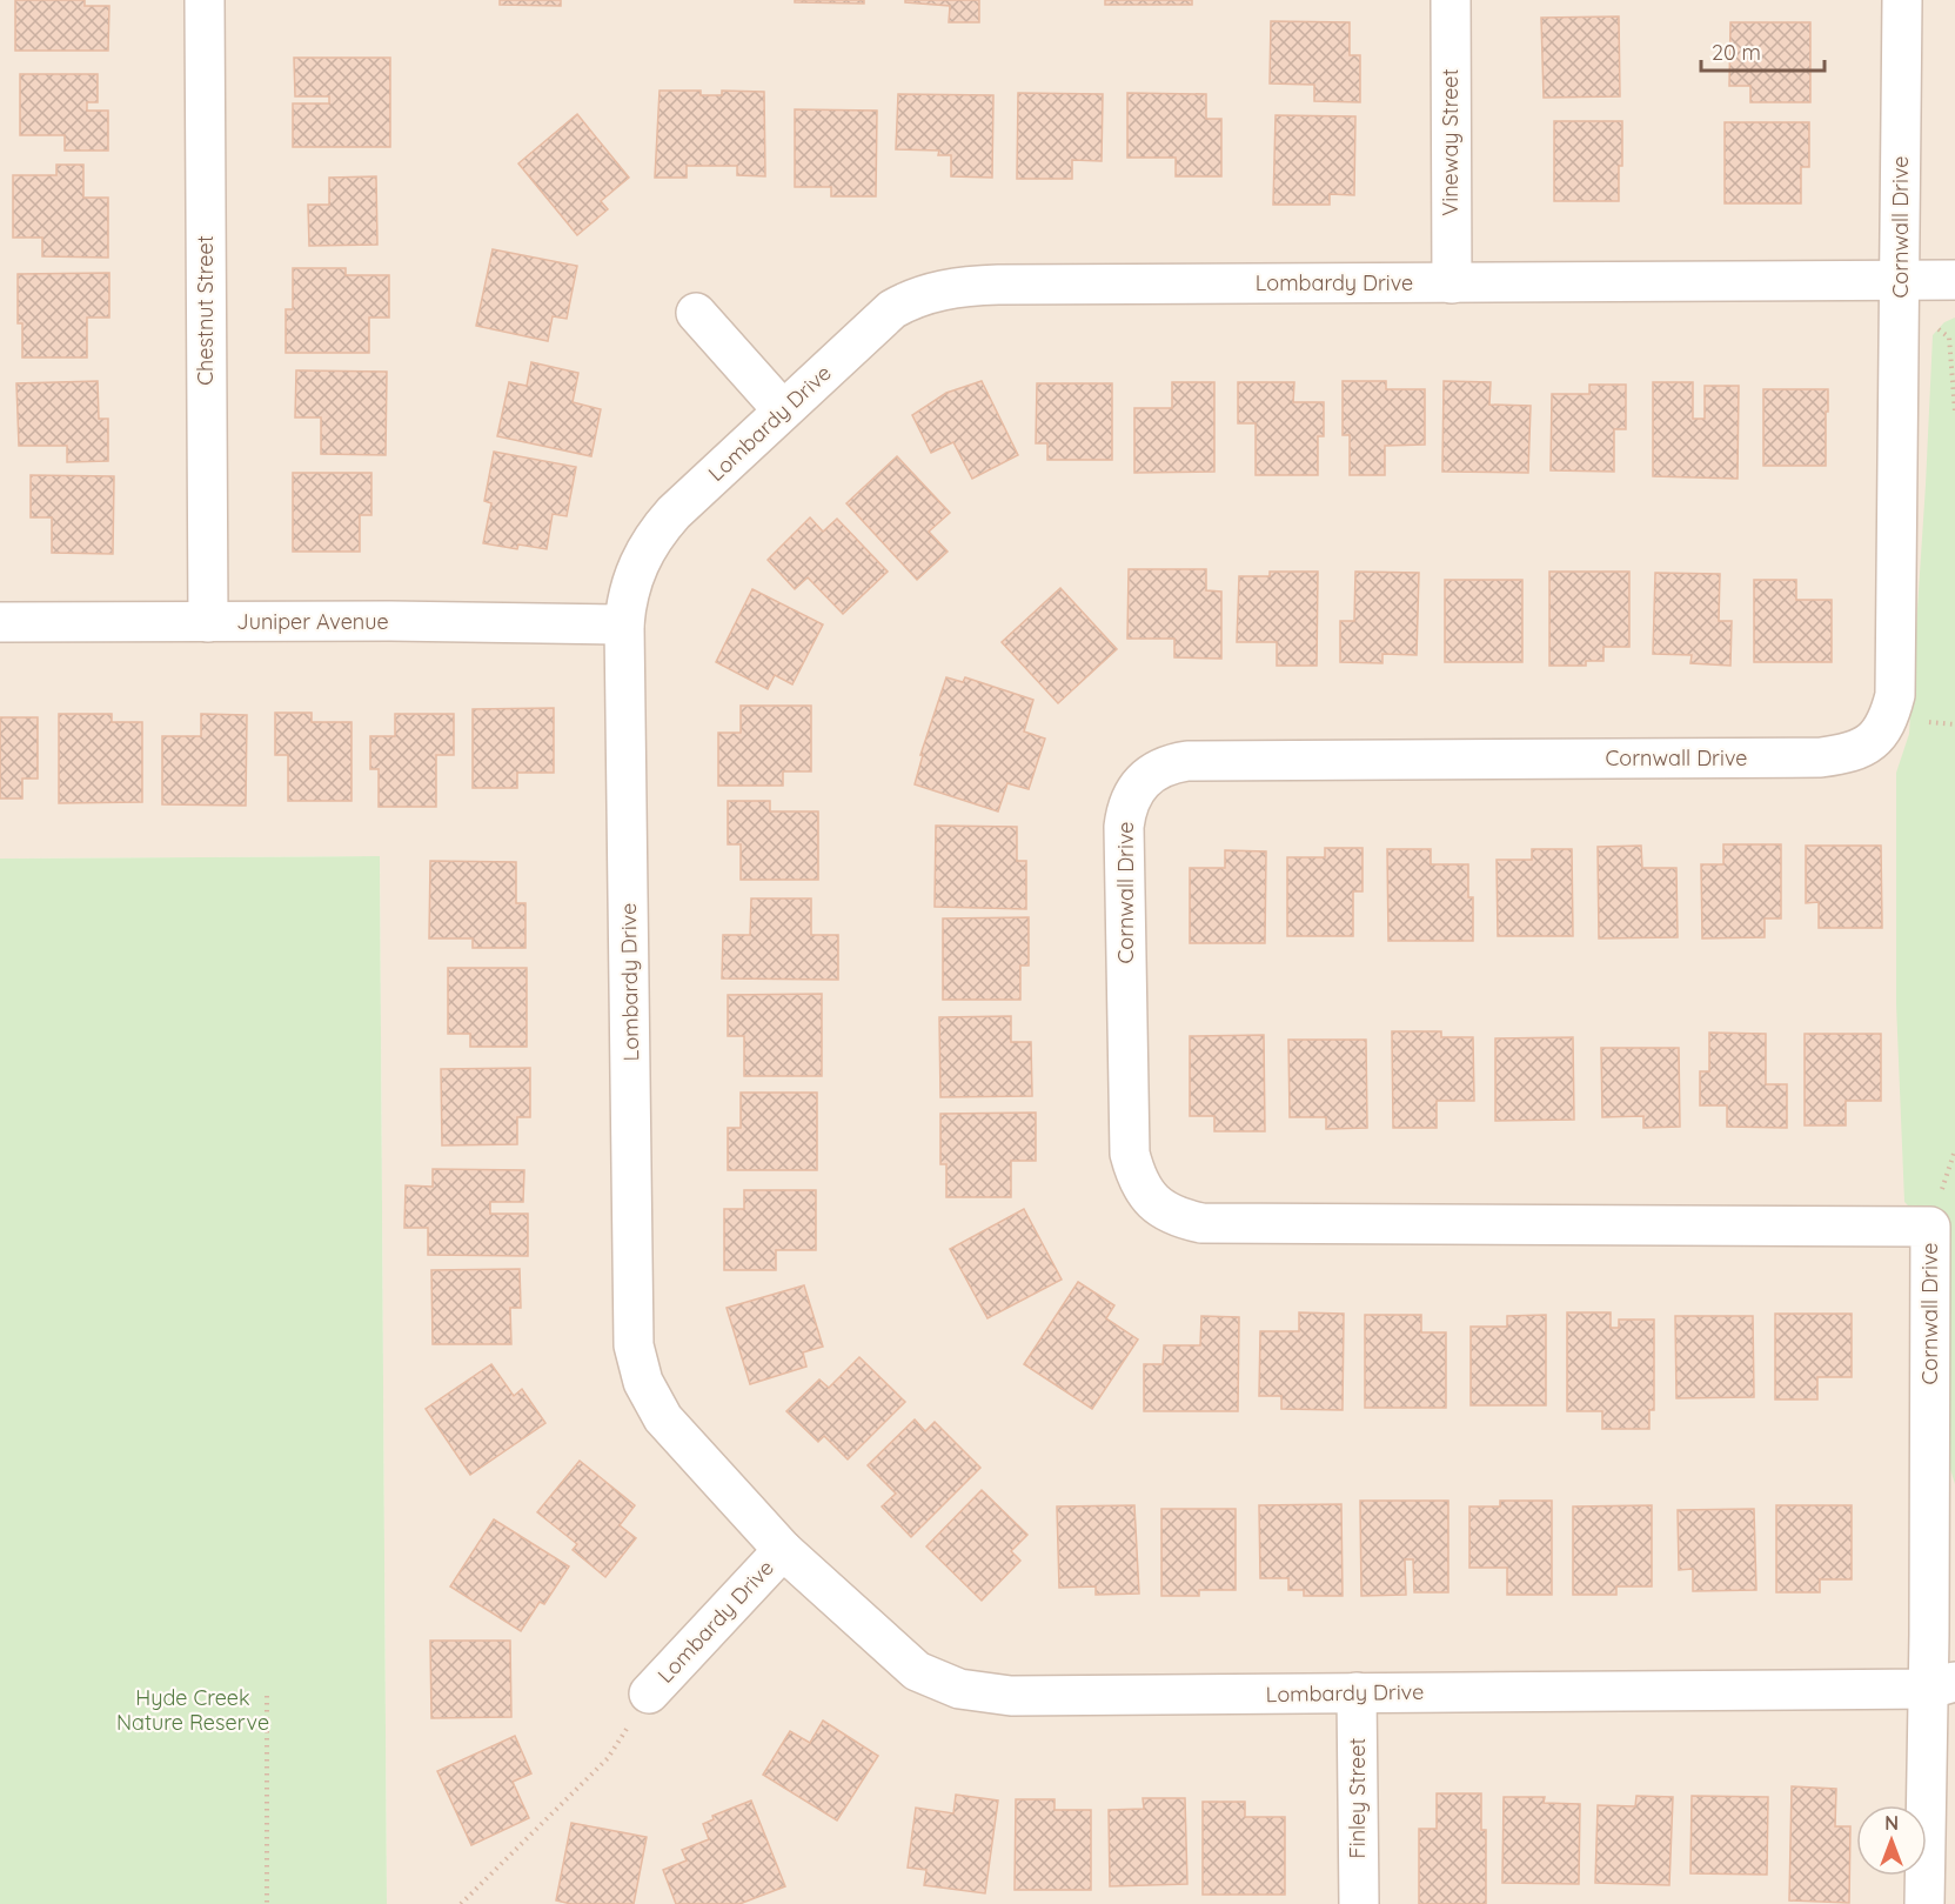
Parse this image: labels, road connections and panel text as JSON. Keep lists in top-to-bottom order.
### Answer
{
  "streets": {
    "street": [
      "Vineway Street",
      "Cornwall Drive",
      "Lombardy Drive",
      "Chestnut Street",
      "Juniper Avenue",
      "Finley Street"
    ]
  },
  "crossings": [
    ["Vineway Street", "Lombardy Drive"],
    ["Cornwall Drive", "Lombardy Drive"],
    ["Lombardy Drive", "Juniper Avenue"],
    ["Lombardy Drive", "Finley Street"],
    ["Chestnut Street", "Juniper Avenue"]
  ],
  "parks": ["Hyde Creek Nature Reserve"],
  "scale_bar": "20 m",
  "north": "top"
}
